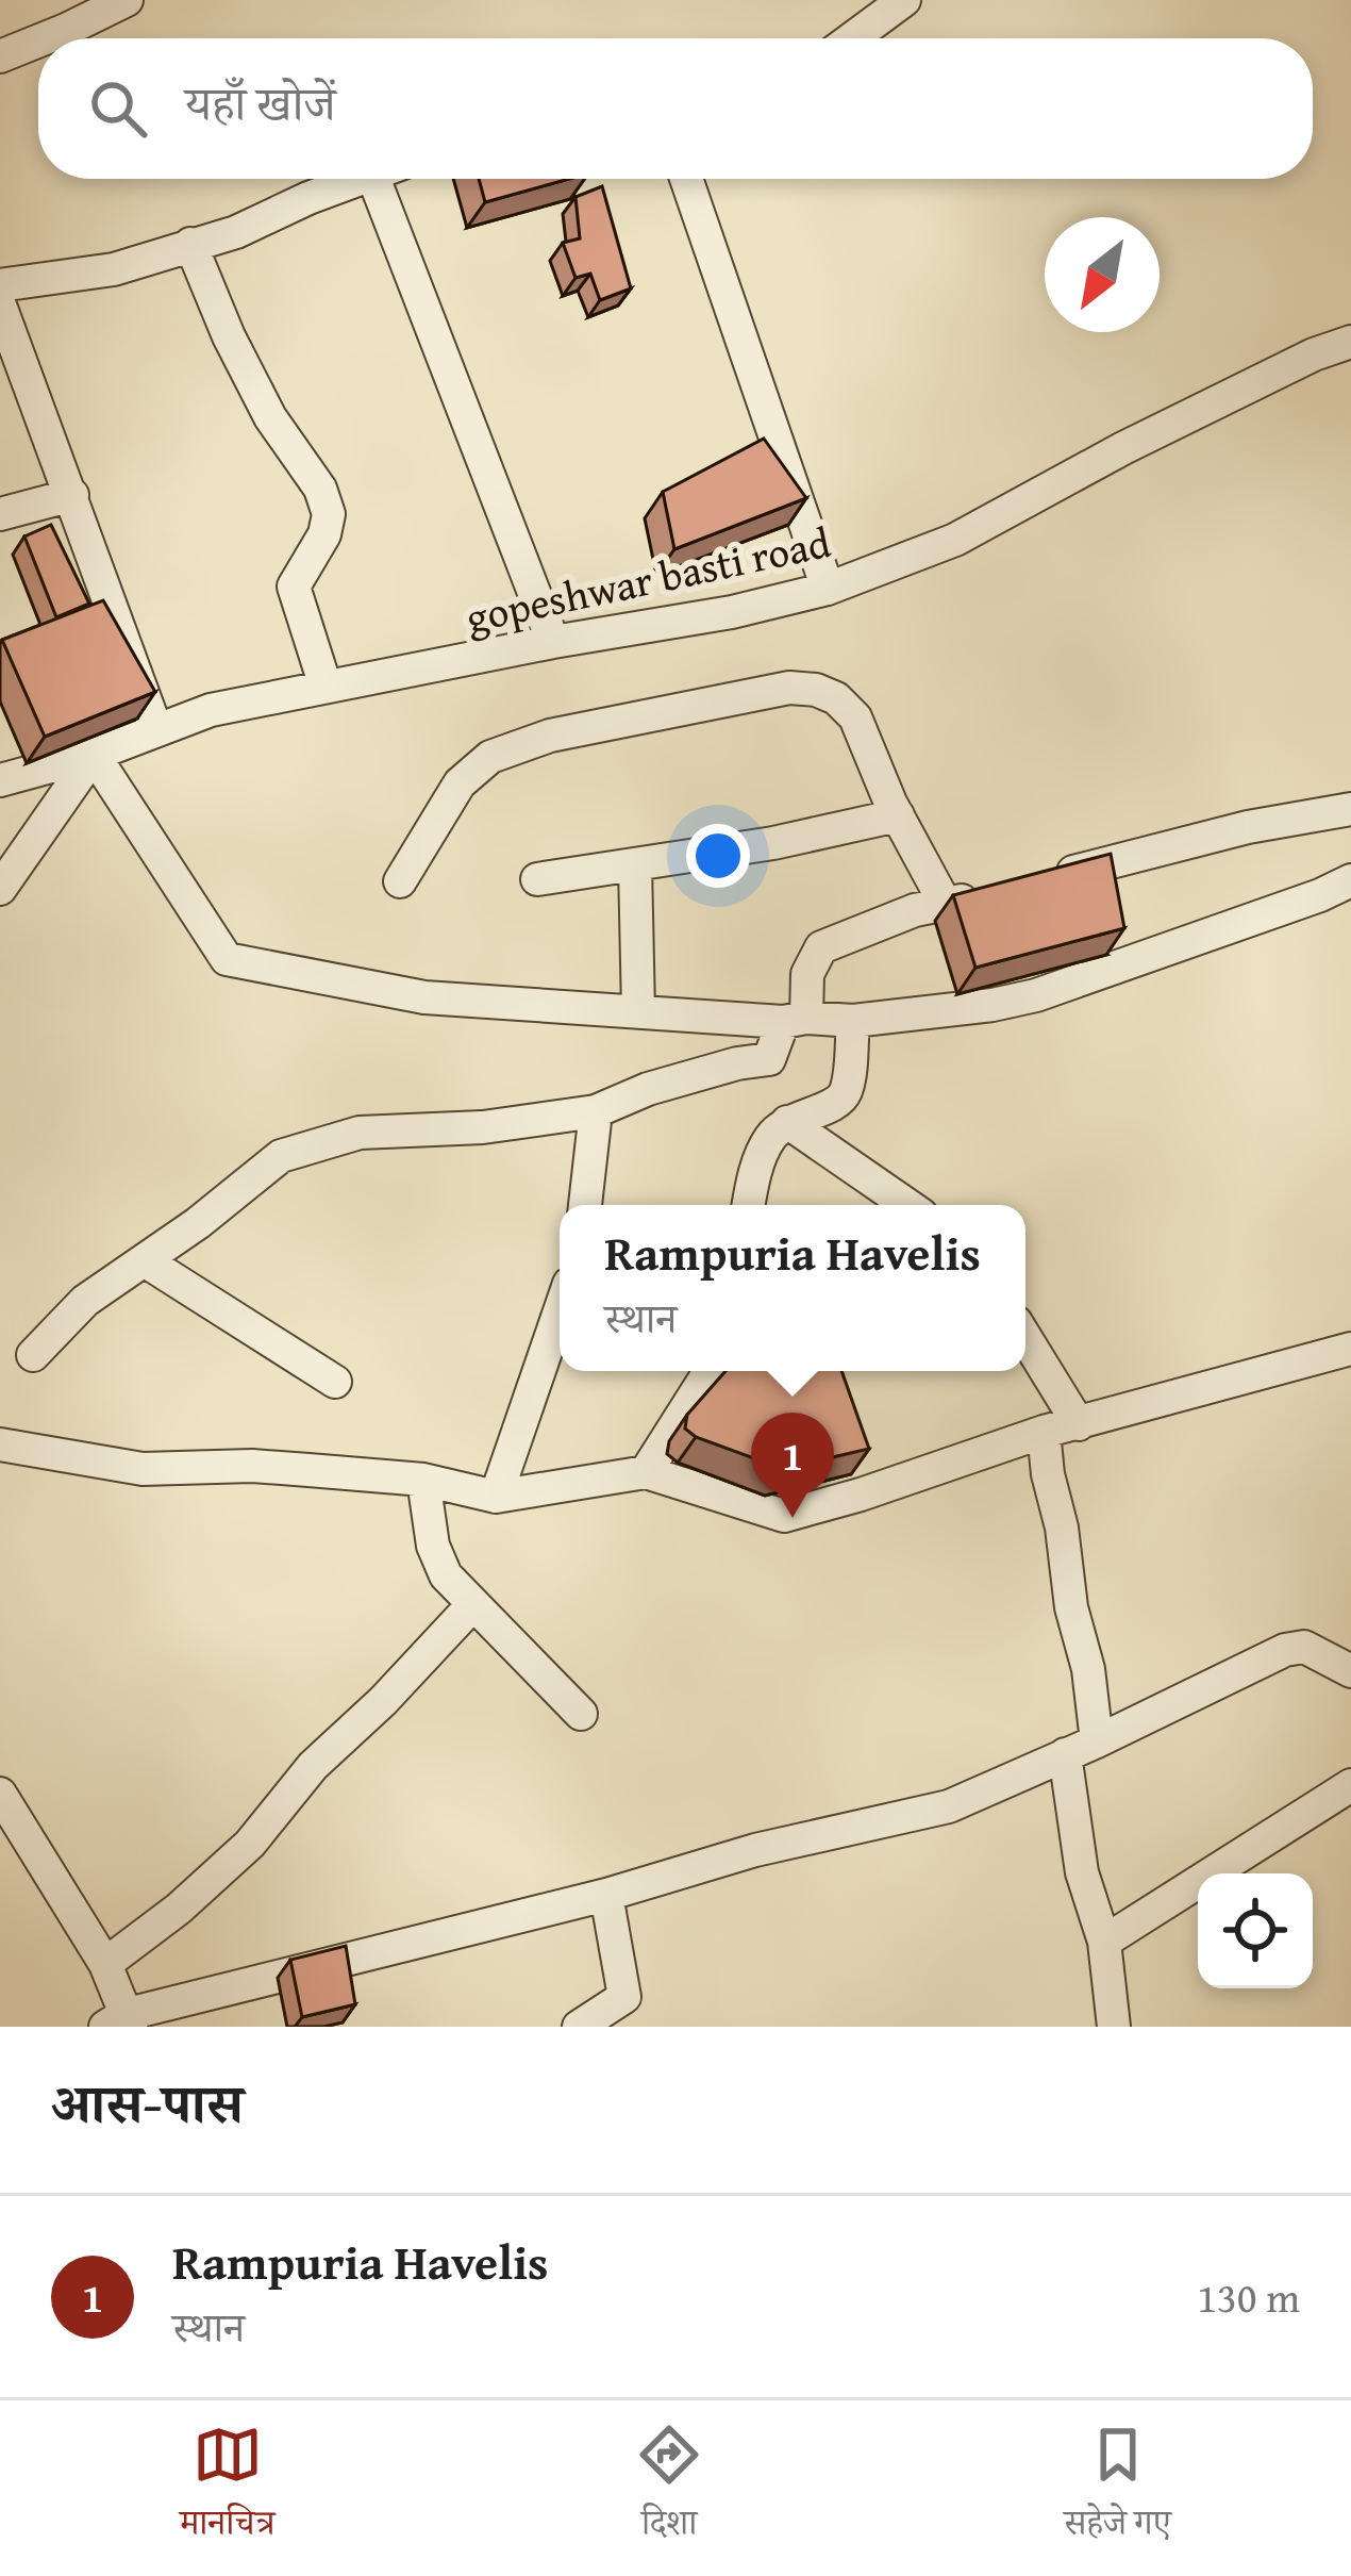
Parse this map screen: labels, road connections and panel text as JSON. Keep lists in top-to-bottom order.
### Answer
{
  "streets": {
    "street": ["gopeshwar basti road"]
  },
  "north": "bottom left",
  "page": {
    "search": "यहाँ खोजें",
    "popup": ["Rampuria Havelis", "स्थान"],
    "pins": "1",
    "heading": "आस-पास",
    "list": [
      {
        "mark": "1",
        "name": "Rampuria Havelis",
        "note": "स्थान",
        "value": "130 m"
      }
    ],
    "nav": ["मानचित्र", "दिशा", "सहेजे गए"]
  }
}
